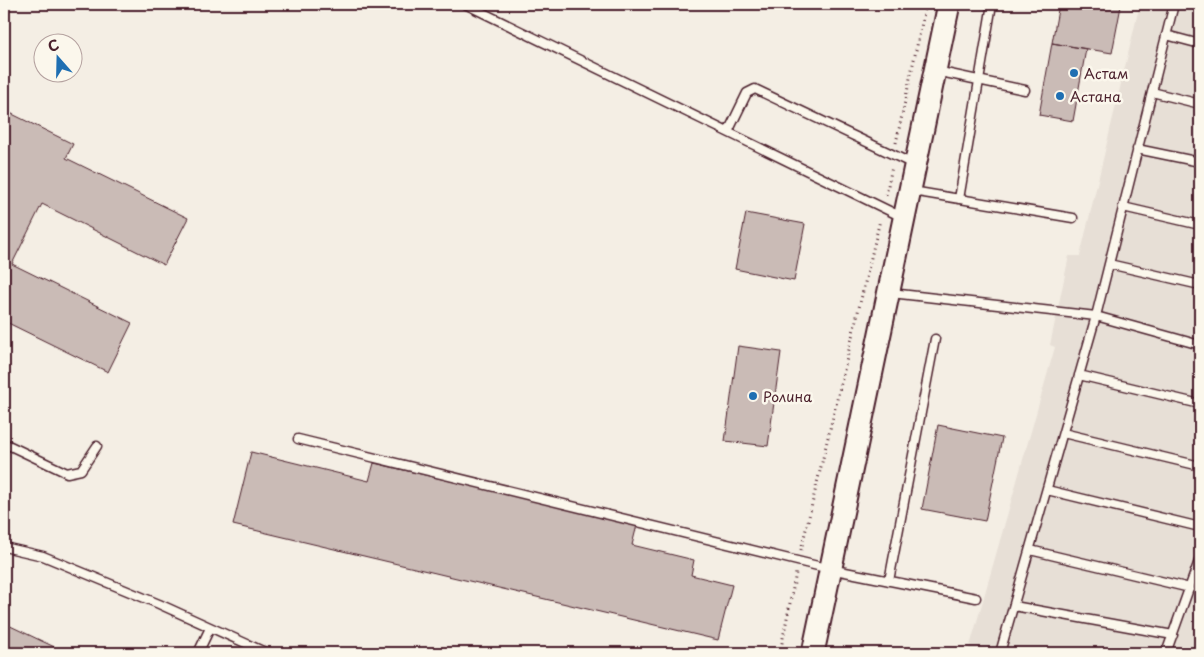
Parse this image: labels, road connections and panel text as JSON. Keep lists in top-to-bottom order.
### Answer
{
  "places": ["Астам", "Астана", "Ролина"],
  "north": "top"
}
